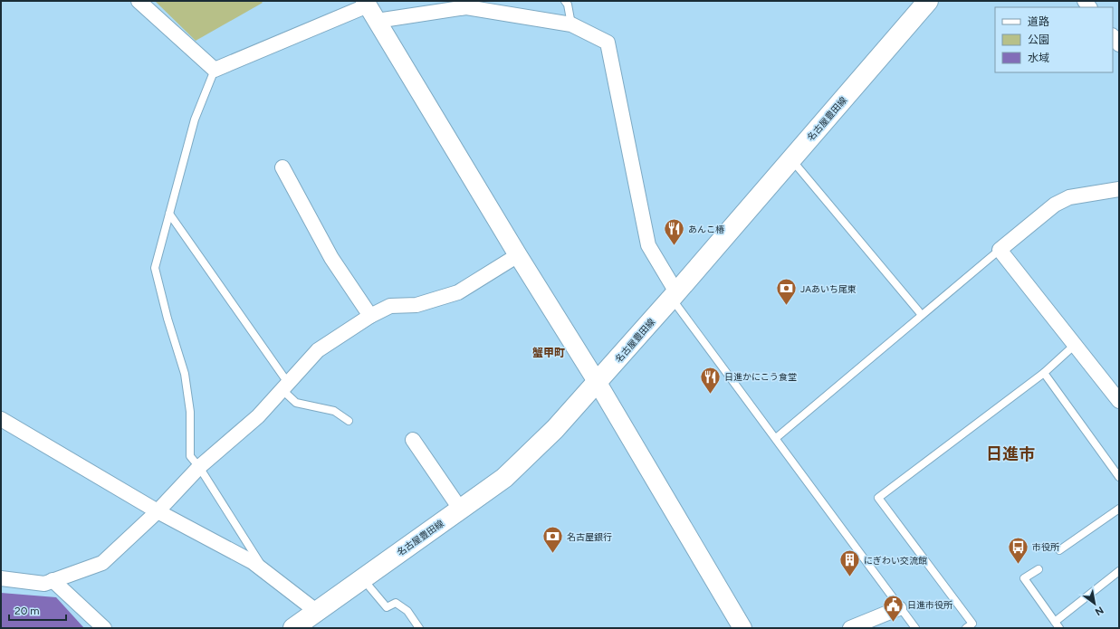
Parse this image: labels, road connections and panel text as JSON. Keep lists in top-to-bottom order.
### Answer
{
  "streets": {
    "main road": ["名古屋豊田線"]
  },
  "districts": ["蟹甲町", "日進市"],
  "places": {
    "restaurant": ["あんこ椿", "日進かにこう食堂"],
    "bank": ["JAあいち尾東", "名古屋銀行"],
    "bus stop": ["市役所"],
    "building": ["にぎわい交流館"],
    "public building": ["日進市役所"]
  },
  "legend": ["道路", "公園", "水域"],
  "scale_bar": "20 m",
  "north": "bottom right"
}
